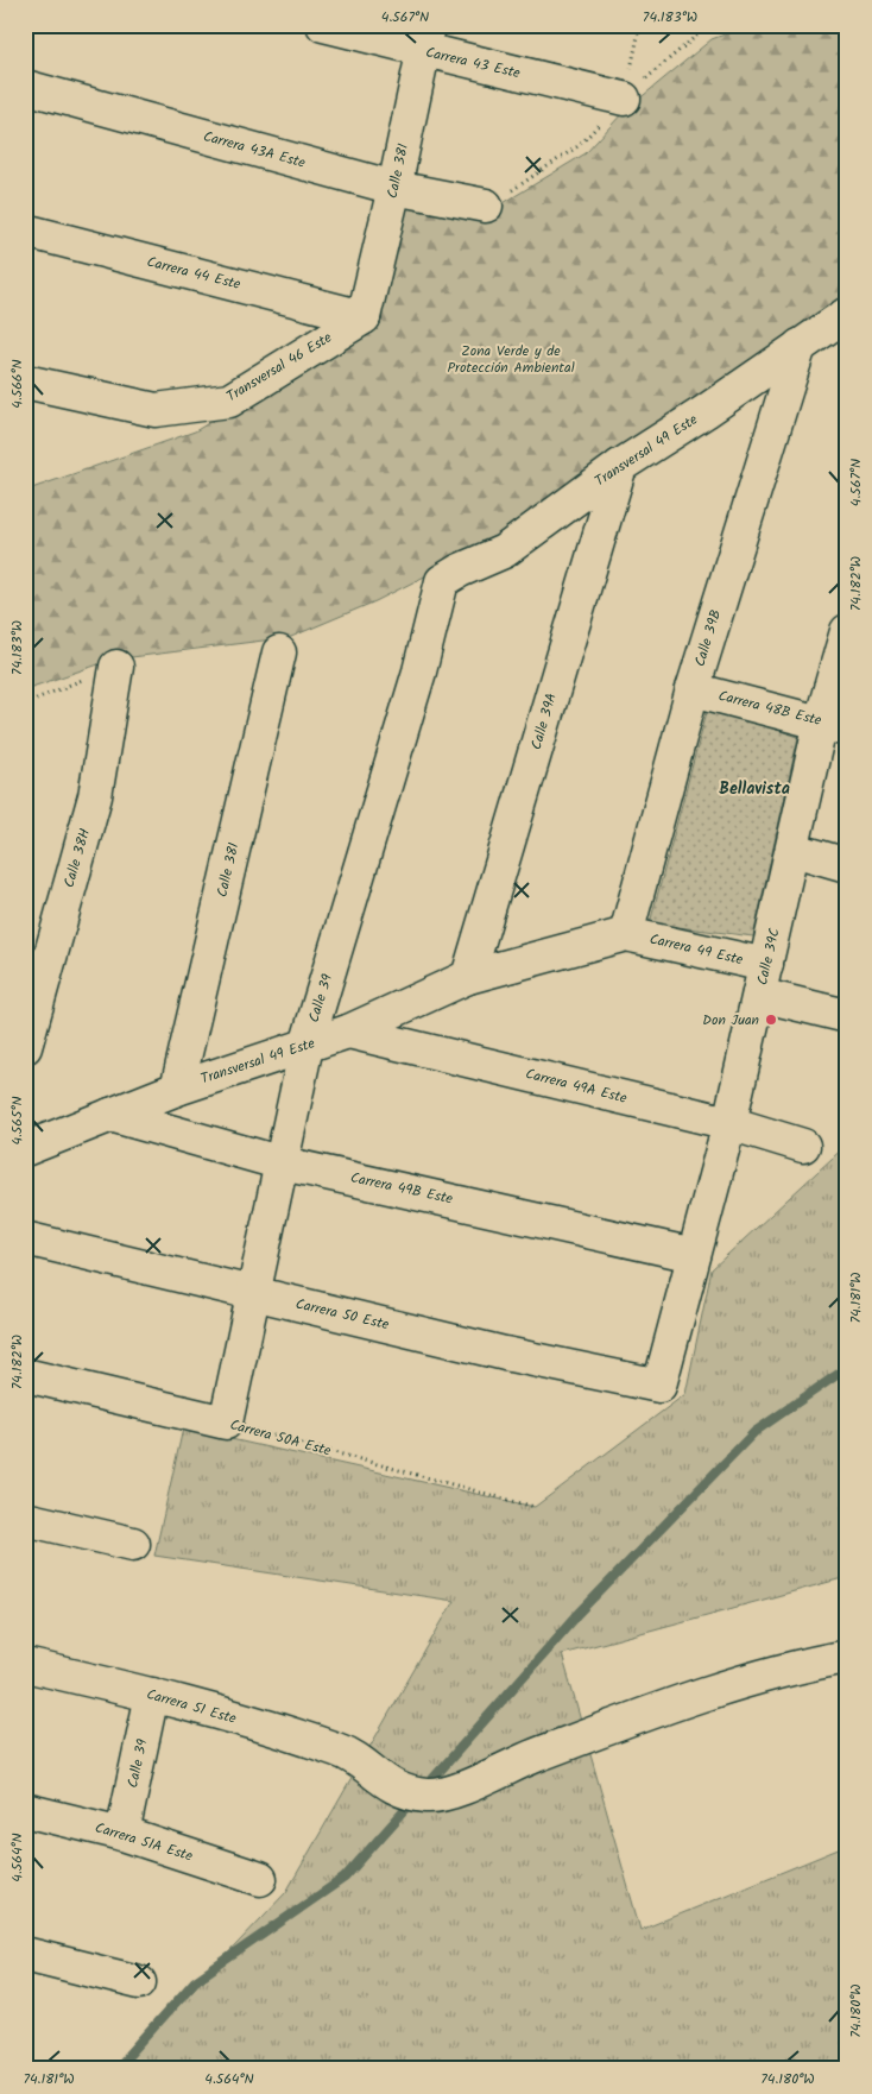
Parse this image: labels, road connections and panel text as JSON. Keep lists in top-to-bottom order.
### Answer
{
  "streets": {
    "street": [
      "Carrera 43 Este",
      "Carrera 43A Este",
      "Calle 38I",
      "Carrera 44 Este",
      "Transversal 46 Este",
      "Transversal 49 Este",
      "Calle 39B",
      "Carrera 48B Este",
      "Calle 39A",
      "Calle 38H",
      "Carrera 49 Este",
      "Calle 39C",
      "Calle 39",
      "Carrera 49A Este",
      "Carrera 49B Este",
      "Carrera 50 Este",
      "Carrera 50A Este",
      "Carrera 51 Este",
      "Carrera 51A Este"
    ]
  },
  "crossings": [
    ["Carrera 43 Este", "Calle 38I"],
    ["Carrera 43A Este", "Calle 38I"],
    ["Calle 38I", "Carrera 44 Este"],
    ["Calle 38I", "Transversal 46 Este"],
    ["Calle 38I", "Transversal 49 Este"],
    ["Carrera 44 Este", "Transversal 46 Este"],
    ["Transversal 49 Este", "Calle 39B"],
    ["Transversal 49 Este", "Calle 39A"],
    ["Transversal 49 Este", "Carrera 49 Este"],
    ["Transversal 49 Este", "Calle 39"],
    ["Transversal 49 Este", "Carrera 49A Este"],
    ["Transversal 49 Este", "Carrera 49B Este"],
    ["Calle 39B", "Carrera 48B Este"],
    ["Calle 39B", "Carrera 49 Este"],
    ["Carrera 48B Este", "Calle 39C"],
    ["Carrera 49 Este", "Calle 39C"],
    ["Calle 39C", "Carrera 49A Este"],
    ["Calle 39C", "Carrera 49B Este"],
    ["Calle 39C", "Carrera 50 Este"],
    ["Calle 39", "Carrera 49B Este"],
    ["Calle 39", "Carrera 50 Este"],
    ["Calle 39", "Carrera 50A Este"],
    ["Calle 39", "Carrera 51 Este"],
    ["Calle 39", "Carrera 51A Este"]
  ],
  "districts": ["Bellavista"],
  "parks": ["Zona Verde y de Protección Ambiental"],
  "places": ["Don Juan"],
  "coordinates": [
    "4.567°N",
    "74.183°W",
    "4.566°N",
    "74.182°W",
    "4.565°N",
    "74.181°W",
    "4.564°N",
    "74.180°W"
  ]
}
